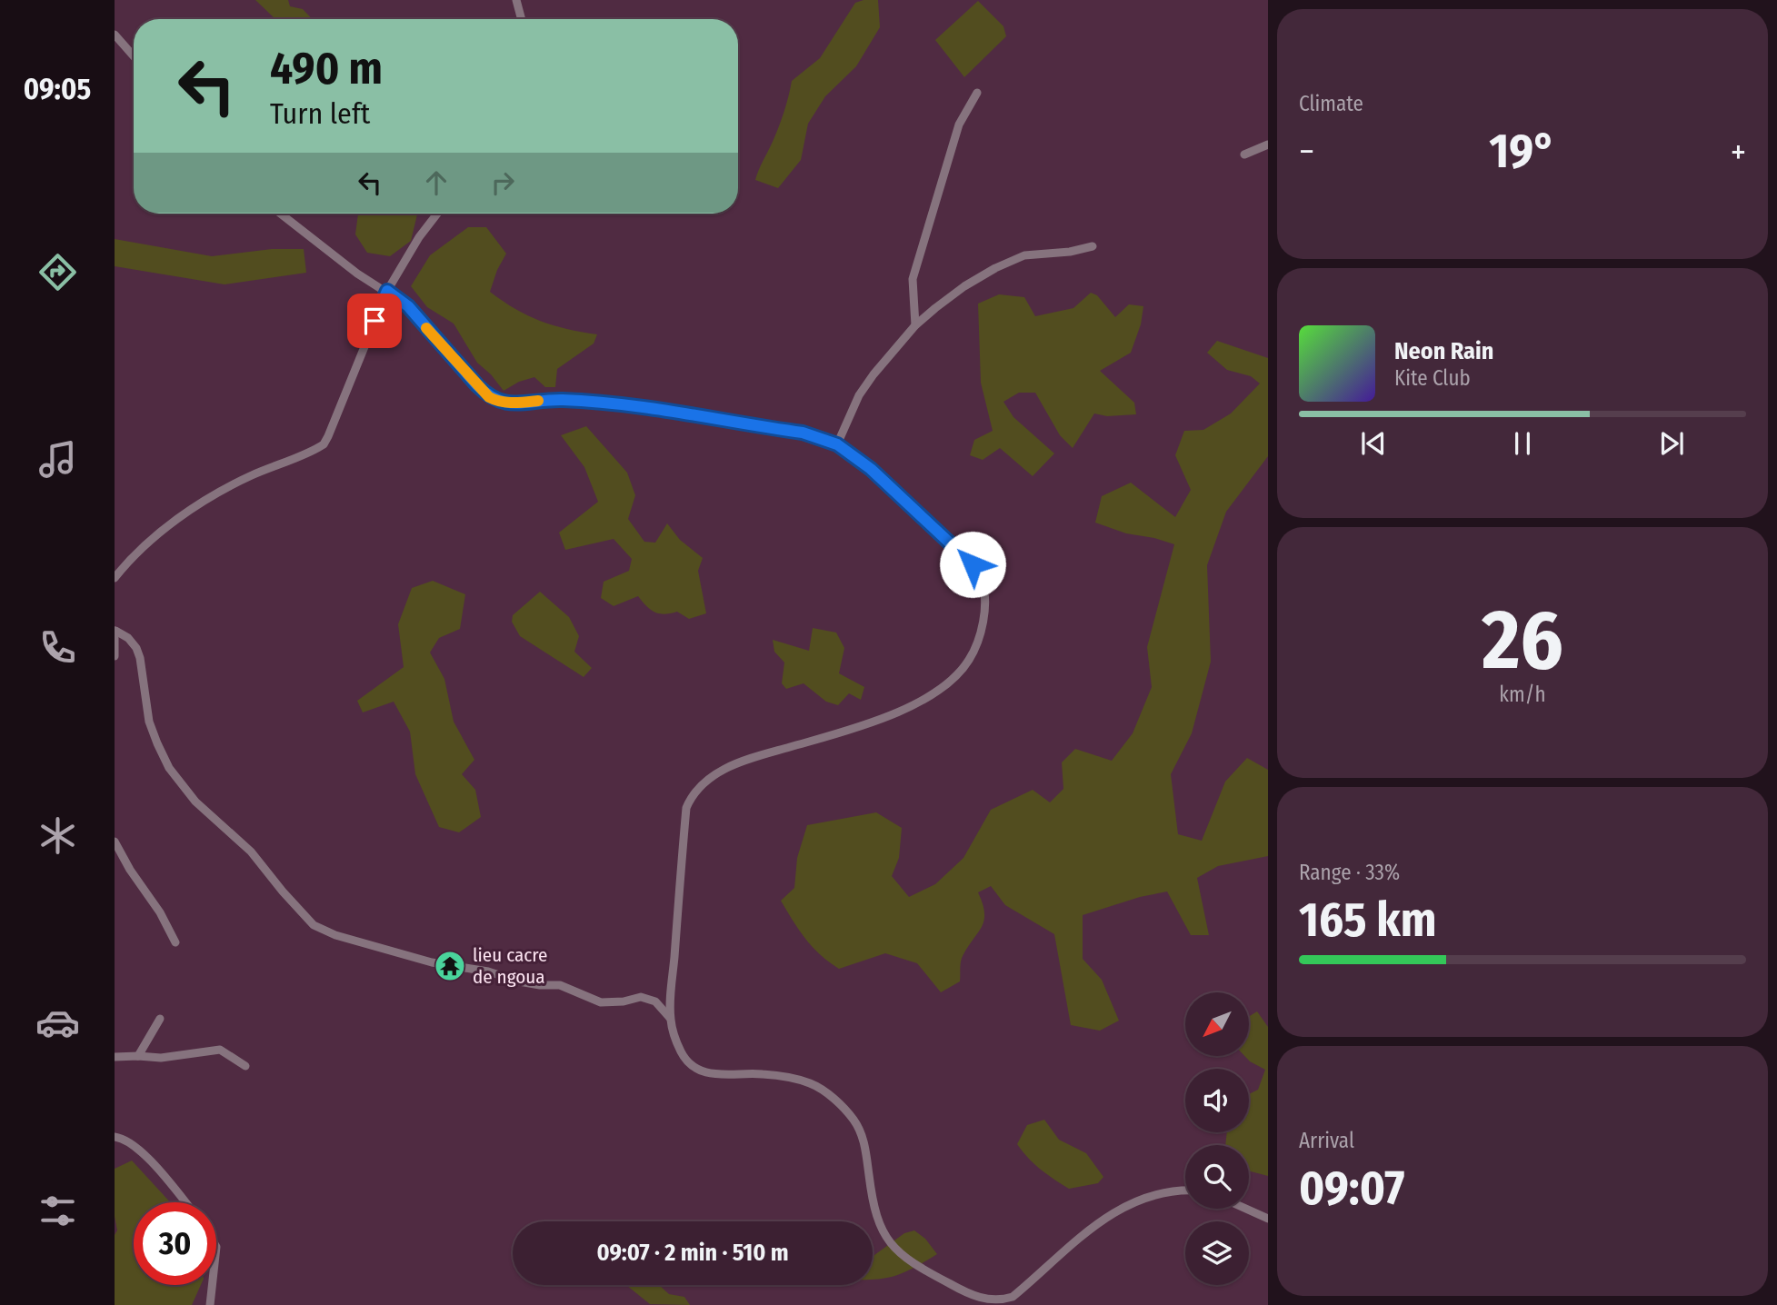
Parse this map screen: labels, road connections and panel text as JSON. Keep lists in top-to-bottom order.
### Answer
{
  "places": {
    "temple": ["lieu cacre de ngoua"]
  },
  "north": "bottom left",
  "page": {
    "tabs": "09:05",
    "tile": [
      "Climate",
      ["26", "km/h"],
      ["Range · 33%", "165 km"],
      ["Arrival", "09:07"]
    ],
    "turn": ["490 m", "Turn left"],
    "heat": ["−", "19°", "+"],
    "song": ["Neon Rain", "Kite Club"],
    "limit": "30",
    "trip": "09:07 · 2 min · 510 m"
  }
}
